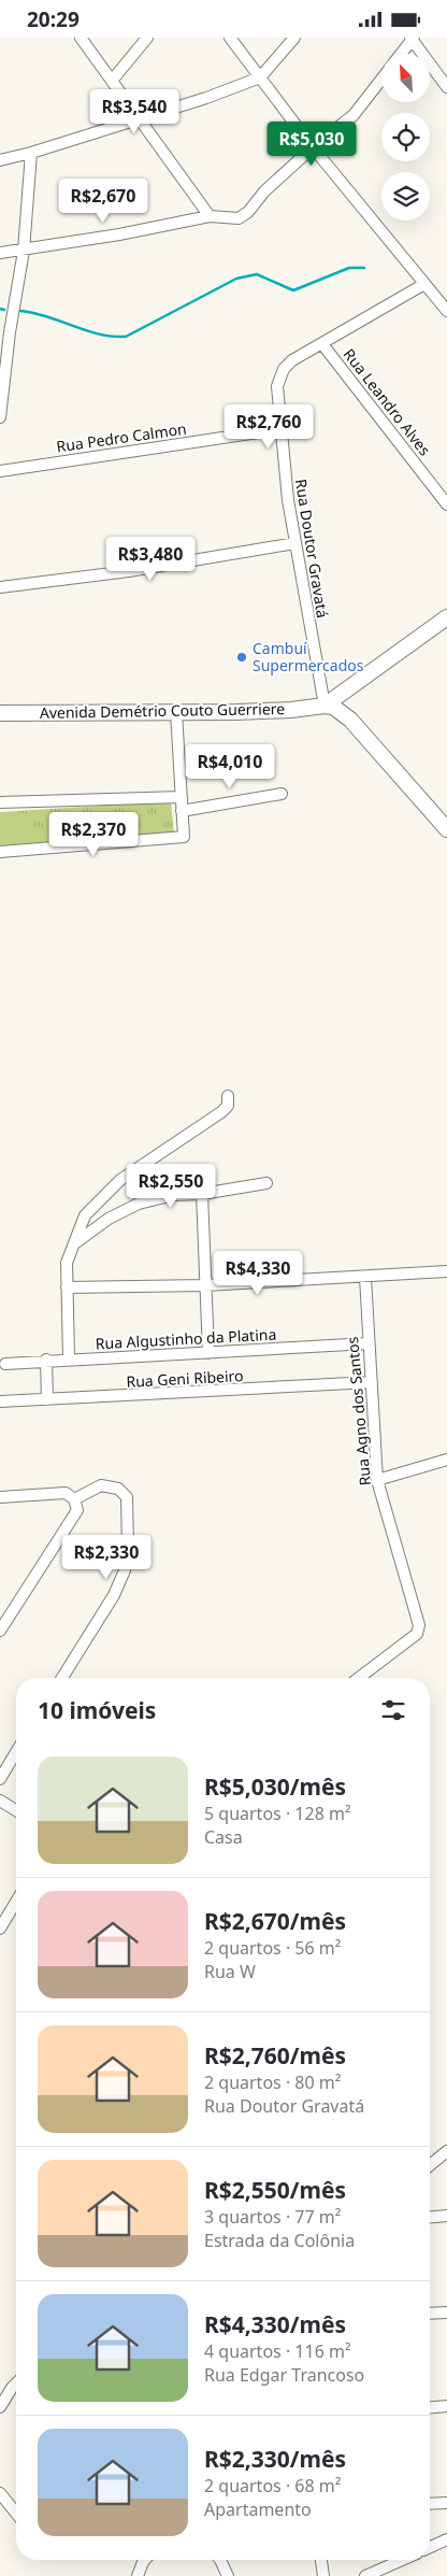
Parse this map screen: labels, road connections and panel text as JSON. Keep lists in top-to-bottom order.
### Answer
{
  "streets": {
    "main road": ["Avenida Demétrio Couto Guerriere"],
    "street": [
      "Rua Leandro Alves",
      "Rua Pedro Calmon",
      "Rua Doutor Gravatá",
      "Rua Algustinho da Platina",
      "Rua Geni Ribeiro",
      "Rua Agno dos Santos"
    ]
  },
  "crossings": [
    ["Rua Leandro Alves", "Rua Doutor Gravatá"],
    ["Rua Pedro Calmon", "Rua Doutor Gravatá"],
    ["Rua Doutor Gravatá", "Avenida Demétrio Couto Guerriere"],
    ["Rua Algustinho da Platina", "Rua Agno dos Santos"],
    ["Rua Geni Ribeiro", "Rua Agno dos Santos"]
  ],
  "places": ["Cambuí Supermercados"],
  "north": "top left",
  "page": {
    "status": "20:29",
    "price": [
      "R$3,540",
      "R$5,030",
      "R$2,670",
      "R$2,760",
      "R$3,480",
      "R$4,010",
      "R$2,370",
      "R$2,550",
      "R$4,330",
      "R$2,330"
    ],
    "heading": "10 imóveis",
    "list": [
      {
        "name": "R$5,030/mês",
        "note": "5 quartos · 128 m² · Casa"
      },
      {
        "name": "R$2,670/mês",
        "note": "2 quartos · 56 m² · Rua W"
      },
      {
        "name": "R$2,760/mês",
        "note": "2 quartos · 80 m² · Rua Doutor Gravatá"
      },
      {
        "name": "R$2,550/mês",
        "note": "3 quartos · 77 m² · Estrada da Colônia"
      },
      {
        "name": "R$4,330/mês",
        "note": "4 quartos · 116 m² · Rua Edgar Trancoso"
      },
      {
        "name": "R$2,330/mês",
        "note": "2 quartos · 68 m² · Apartamento"
      }
    ]
  }
}
